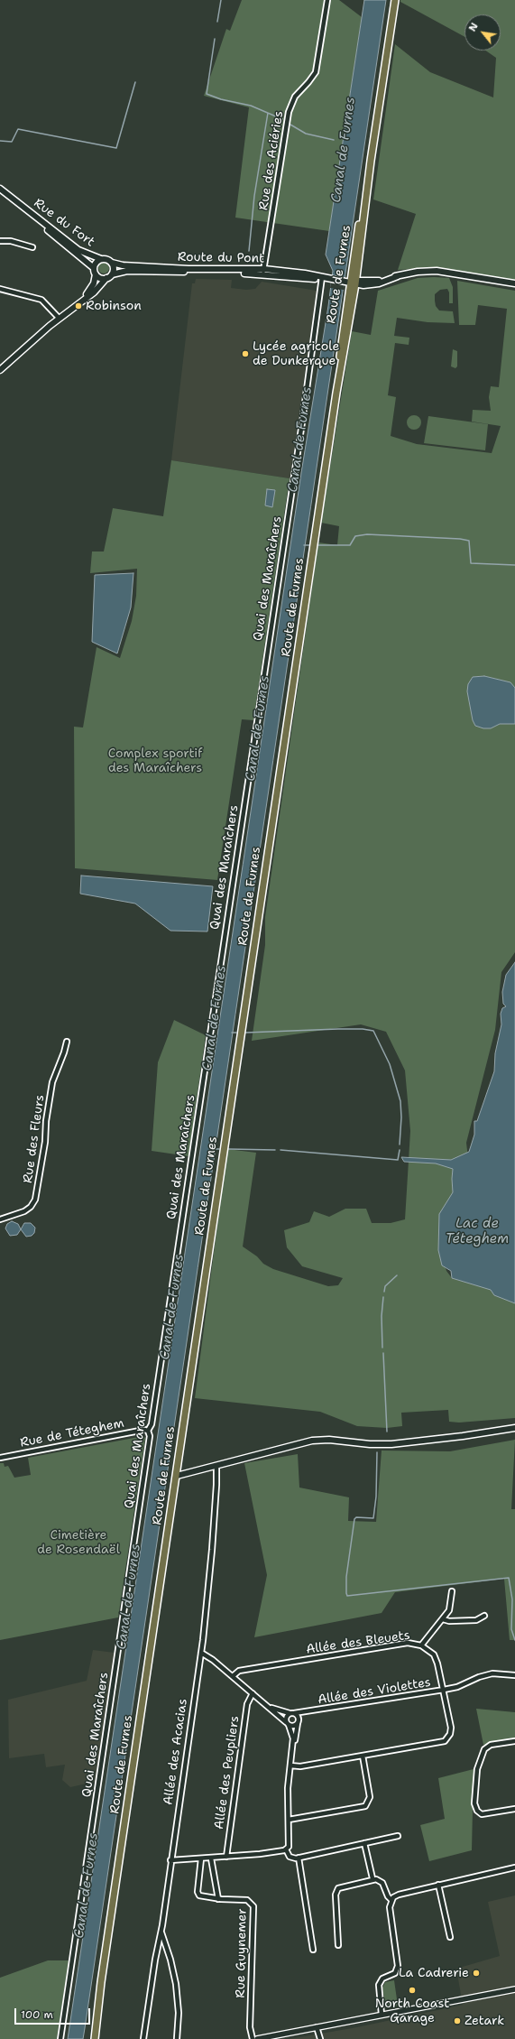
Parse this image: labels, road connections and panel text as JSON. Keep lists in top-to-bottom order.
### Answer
{
  "streets": {
    "main road": ["Rue du Fort", "Route du Pont", "Route de Furnes"],
    "street": [
      "Rue des Aciéries",
      "Quai des Maraîchers",
      "Rue des Fleurs",
      "Rue de Téteghem",
      "Allée des Bleuets",
      "Allée des Violettes",
      "Allée des Acacias",
      "Allée des Peupliers",
      "Rue Guynemer"
    ]
  },
  "crossings": [
    ["Rue des Aciéries", "Route du Pont"],
    ["Rue du Fort", "Route du Pont"],
    ["Route du Pont", "Quai des Maraîchers"],
    ["Quai des Maraîchers", "Rue de Téteghem"],
    ["Allée des Bleuets", "Allée des Violettes"]
  ],
  "water": ["Canal de Furnes", "Lac de Téteghem"],
  "parks": ["Complex sportif des Maraîchers", "Cimetière de Rosendaël"],
  "places": [
    "Robinson",
    "Lycée agricole de Dunkerque",
    "La Cadrerie",
    "North Coast Garage",
    "Zetark"
  ],
  "scale_bar": "100 m",
  "north": "top left"
}
